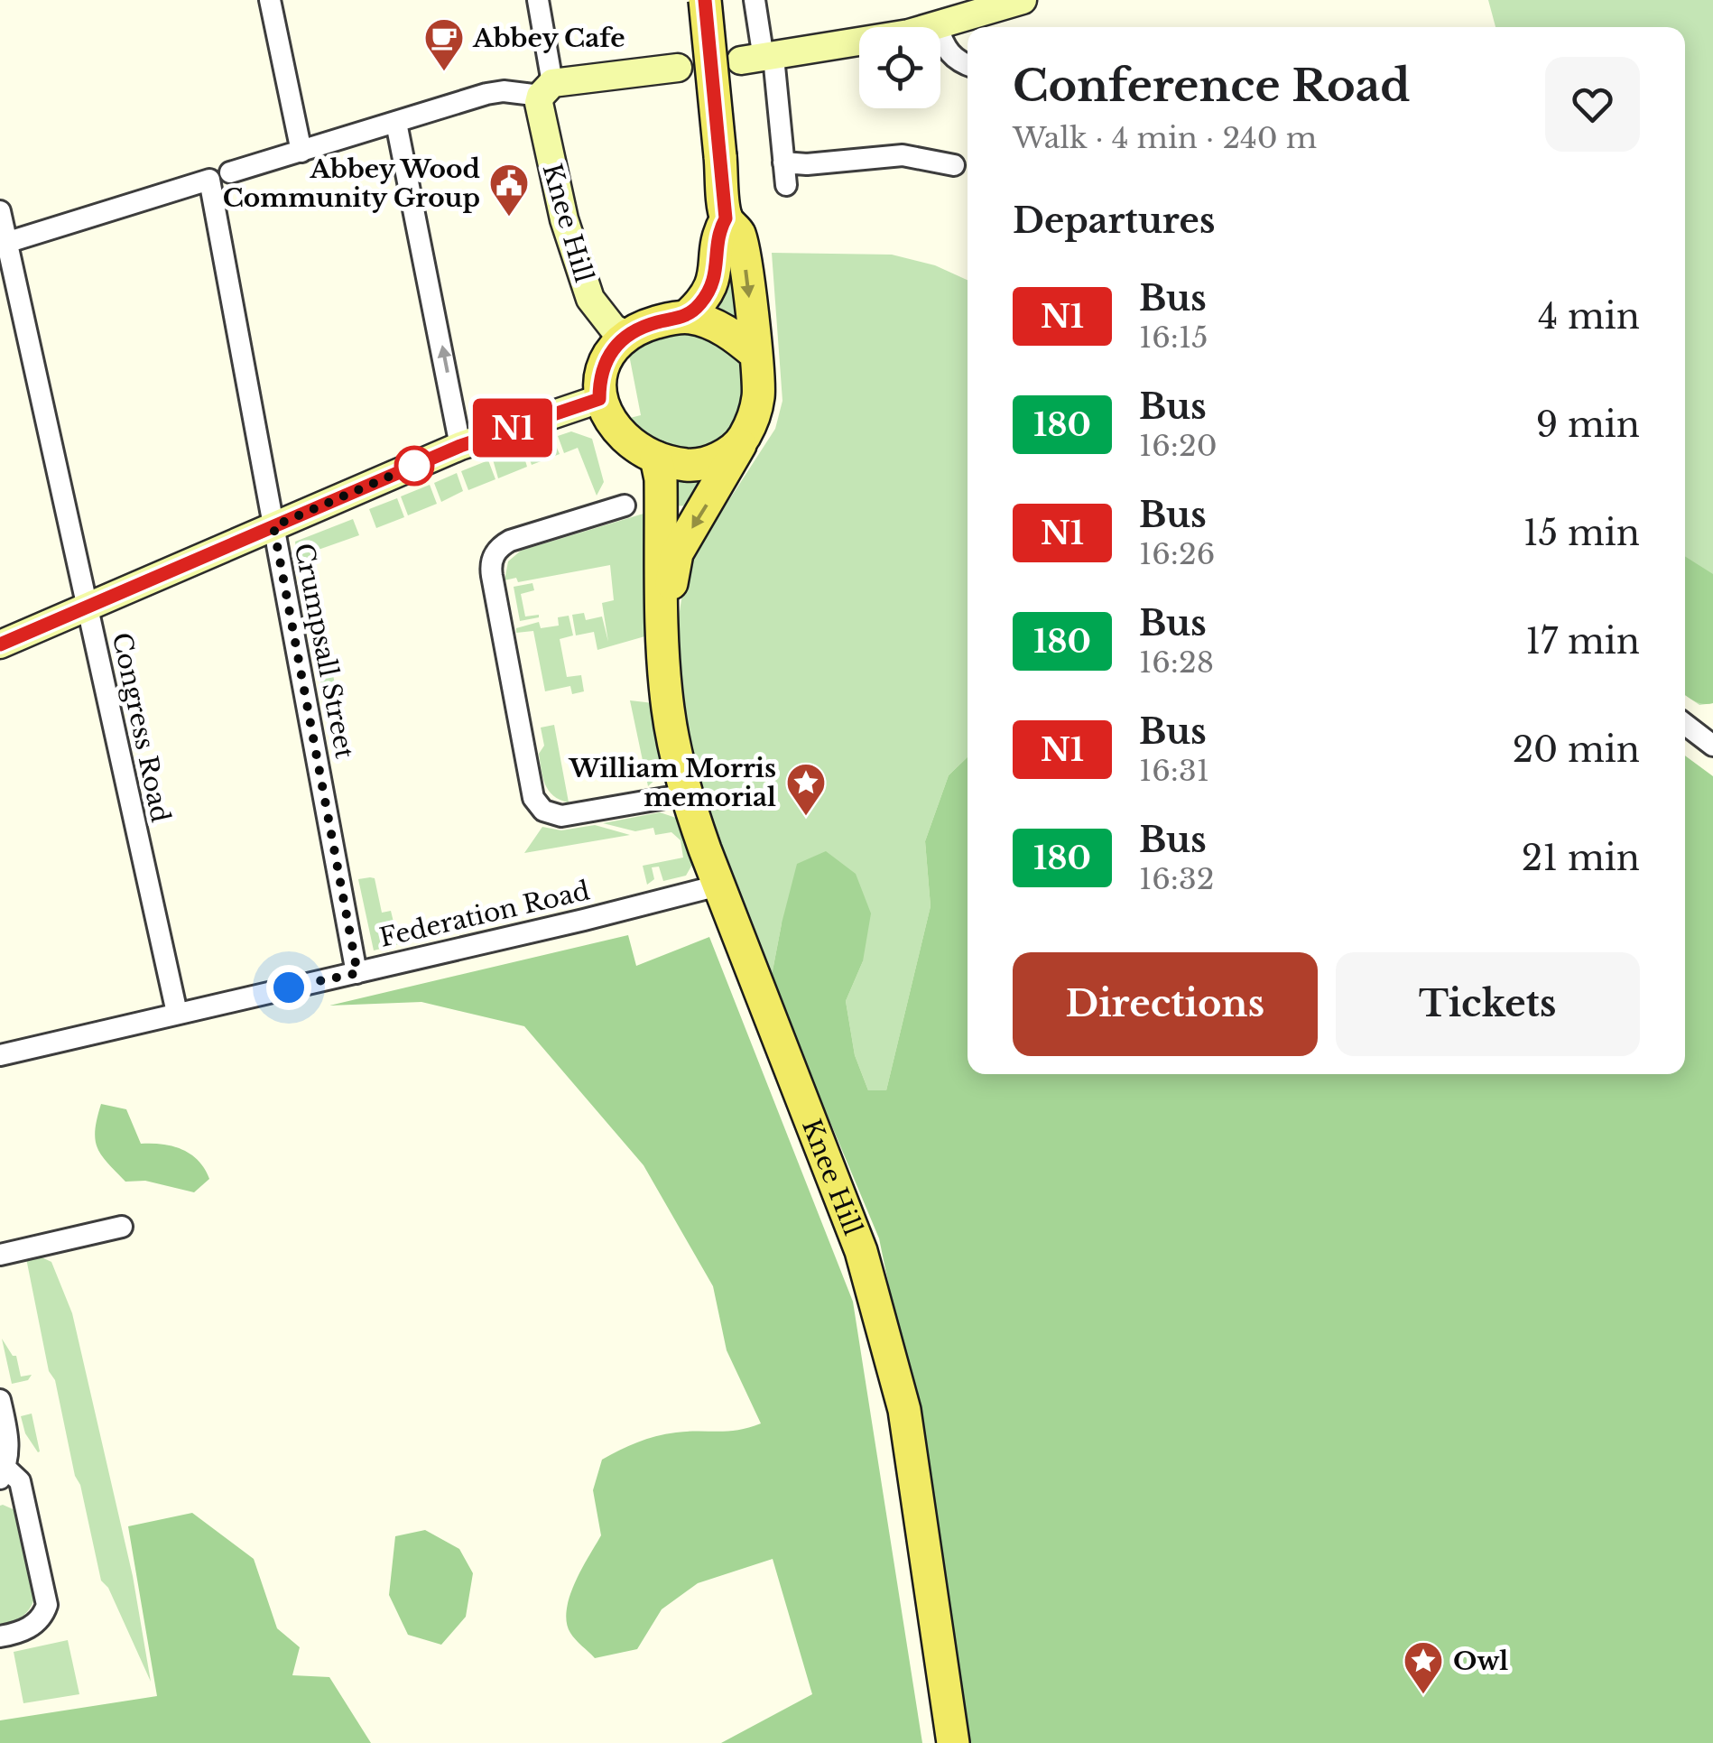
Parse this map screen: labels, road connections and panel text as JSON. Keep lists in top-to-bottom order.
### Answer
{
  "streets": {
    "main road": ["Knee Hill"],
    "street": ["Crumpsall Street", "Congress Road", "Federation Road"]
  },
  "crossings": [
    ["Knee Hill", "Federation Road"],
    ["Crumpsall Street", "Federation Road"],
    ["Congress Road", "Federation Road"]
  ],
  "places": {
    "cafe": ["Abbey Cafe"],
    "public building": ["Abbey Wood Community Group"],
    "place": ["William Morris memorial", "Owl"]
  },
  "lines": ["bus line N1"],
  "page": {
    "on_map": "N1",
    "heading": [
      ["Conference Road", "Walk · 4 min · 240 m"],
      "Departures"
    ],
    "list": [
      {
        "mark": "N1",
        "name": "Bus",
        "note": "16:15",
        "value": "4 min"
      },
      {
        "mark": "180",
        "name": "Bus",
        "note": "16:20",
        "value": "9 min"
      },
      {
        "mark": "N1",
        "name": "Bus",
        "note": "16:26",
        "value": "15 min"
      },
      {
        "mark": "180",
        "name": "Bus",
        "note": "16:28",
        "value": "17 min"
      },
      {
        "mark": "N1",
        "name": "Bus",
        "note": "16:31",
        "value": "20 min"
      },
      {
        "mark": "180",
        "name": "Bus",
        "note": "16:32",
        "value": "21 min"
      }
    ],
    "buttons": ["Directions", "Tickets"]
  }
}
